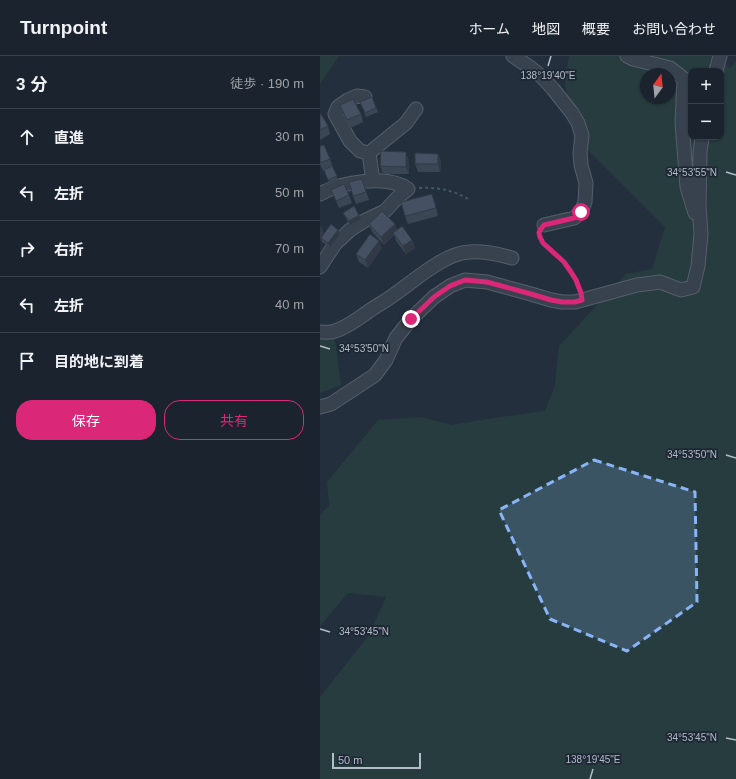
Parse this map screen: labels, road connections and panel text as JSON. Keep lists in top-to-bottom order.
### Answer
{
  "scale_bar": "50 m",
  "north": "top",
  "page": {
    "header": "Turnpoint",
    "nav": [
      "ホーム",
      "地図",
      "概要",
      "お問い合わせ"
    ],
    "heading": ["3 分", "徒歩 · 190 m"],
    "map_buttons": ["+", "−"],
    "list": [
      ["直進", "30 m"],
      ["左折", "50 m"],
      ["右折", "70 m"],
      ["左折", "40 m"],
      "目的地に到着"
    ],
    "buttons": ["保存", "共有"],
    "scale": "50 m"
  },
  "coordinates": [
    "138°19'40\"E",
    "34°53'55\"N",
    "34°53'50\"N",
    "34°53'45\"N",
    "138°19'45\"E"
  ]
}
